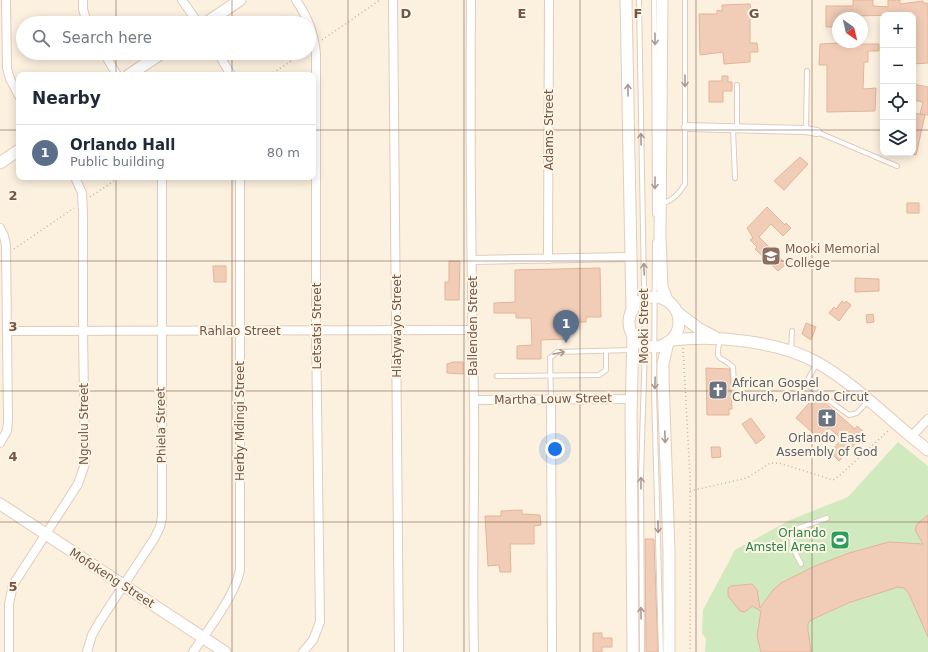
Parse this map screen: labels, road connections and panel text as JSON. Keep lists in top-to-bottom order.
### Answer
{
  "streets": {
    "main road": ["Mooki Street", "Mofokeng Street"],
    "street": [
      "Adams Street",
      "Letsatsi Street",
      "Hlatywayo Street",
      "Ballenden Street",
      "Rahlao Street",
      "Martha Louw Street",
      "Herby Mdingi Street",
      "Ngculu Street",
      "Phiela Street"
    ]
  },
  "crossings": [
    ["Letsatsi Street", "Rahlao Street"],
    ["Hlatywayo Street", "Rahlao Street"],
    ["Ballenden Street", "Rahlao Street"],
    ["Ballenden Street", "Martha Louw Street"],
    ["Mooki Street", "Martha Louw Street"],
    ["Rahlao Street", "Herby Mdingi Street"],
    ["Rahlao Street", "Ngculu Street"],
    ["Rahlao Street", "Phiela Street"],
    ["Herby Mdingi Street", "Mofokeng Street"],
    ["Ngculu Street", "Mofokeng Street"],
    ["Phiela Street", "Mofokeng Street"]
  ],
  "places": {
    "school or university": ["Mooki Memorial College"],
    "church": ["African Gospel Church, Orlando Circut", "Orlando East Assembly of God"],
    "sports": ["Orlando Amstel Arena"]
  },
  "north": "bottom right",
  "page": {
    "map_buttons": ["+", "−"],
    "search": "Search here",
    "heading": "Nearby",
    "list": [
      {
        "mark": "1",
        "name": "Orlando Hall",
        "note": "Public building",
        "value": "80 m"
      }
    ],
    "pins": "1"
  },
  "grid": {
    "columns": [
      "D",
      "E",
      "F",
      "G"
    ],
    "rows": [
      "2",
      "3",
      "4",
      "5"
    ]
  }
}
